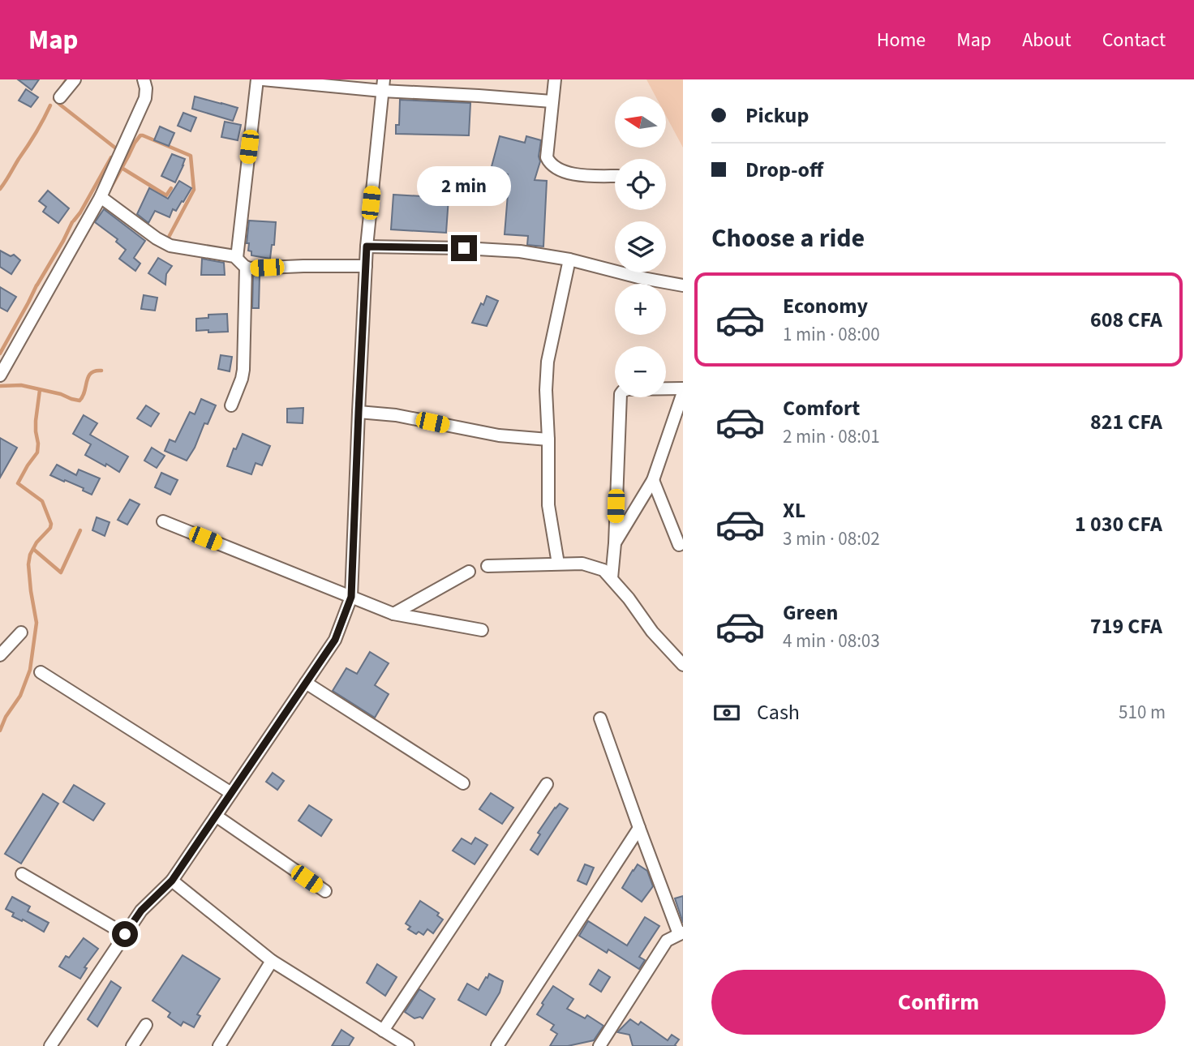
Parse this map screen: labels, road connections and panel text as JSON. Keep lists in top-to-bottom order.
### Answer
{
  "north": "left",
  "page": {
    "header": "Map",
    "nav": [
      "Home",
      "Map",
      "About",
      "Contact"
    ],
    "banner": ["Pickup", "Drop-off"],
    "map_buttons": ["+", "−"],
    "bubble": "2 min",
    "heading": "Choose a ride",
    "list": [
      {
        "name": "Economy",
        "note": "1 min · 08:00",
        "value": "608 CFA"
      },
      {
        "name": "Comfort",
        "note": "2 min · 08:01",
        "value": "821 CFA"
      },
      {
        "name": "XL",
        "note": "3 min · 08:02",
        "value": "1 030 CFA"
      },
      {
        "name": "Green",
        "note": "4 min · 08:03",
        "value": "719 CFA"
      }
    ],
    "pay": ["Cash", "510 m"],
    "buttons": "Confirm"
  }
}
